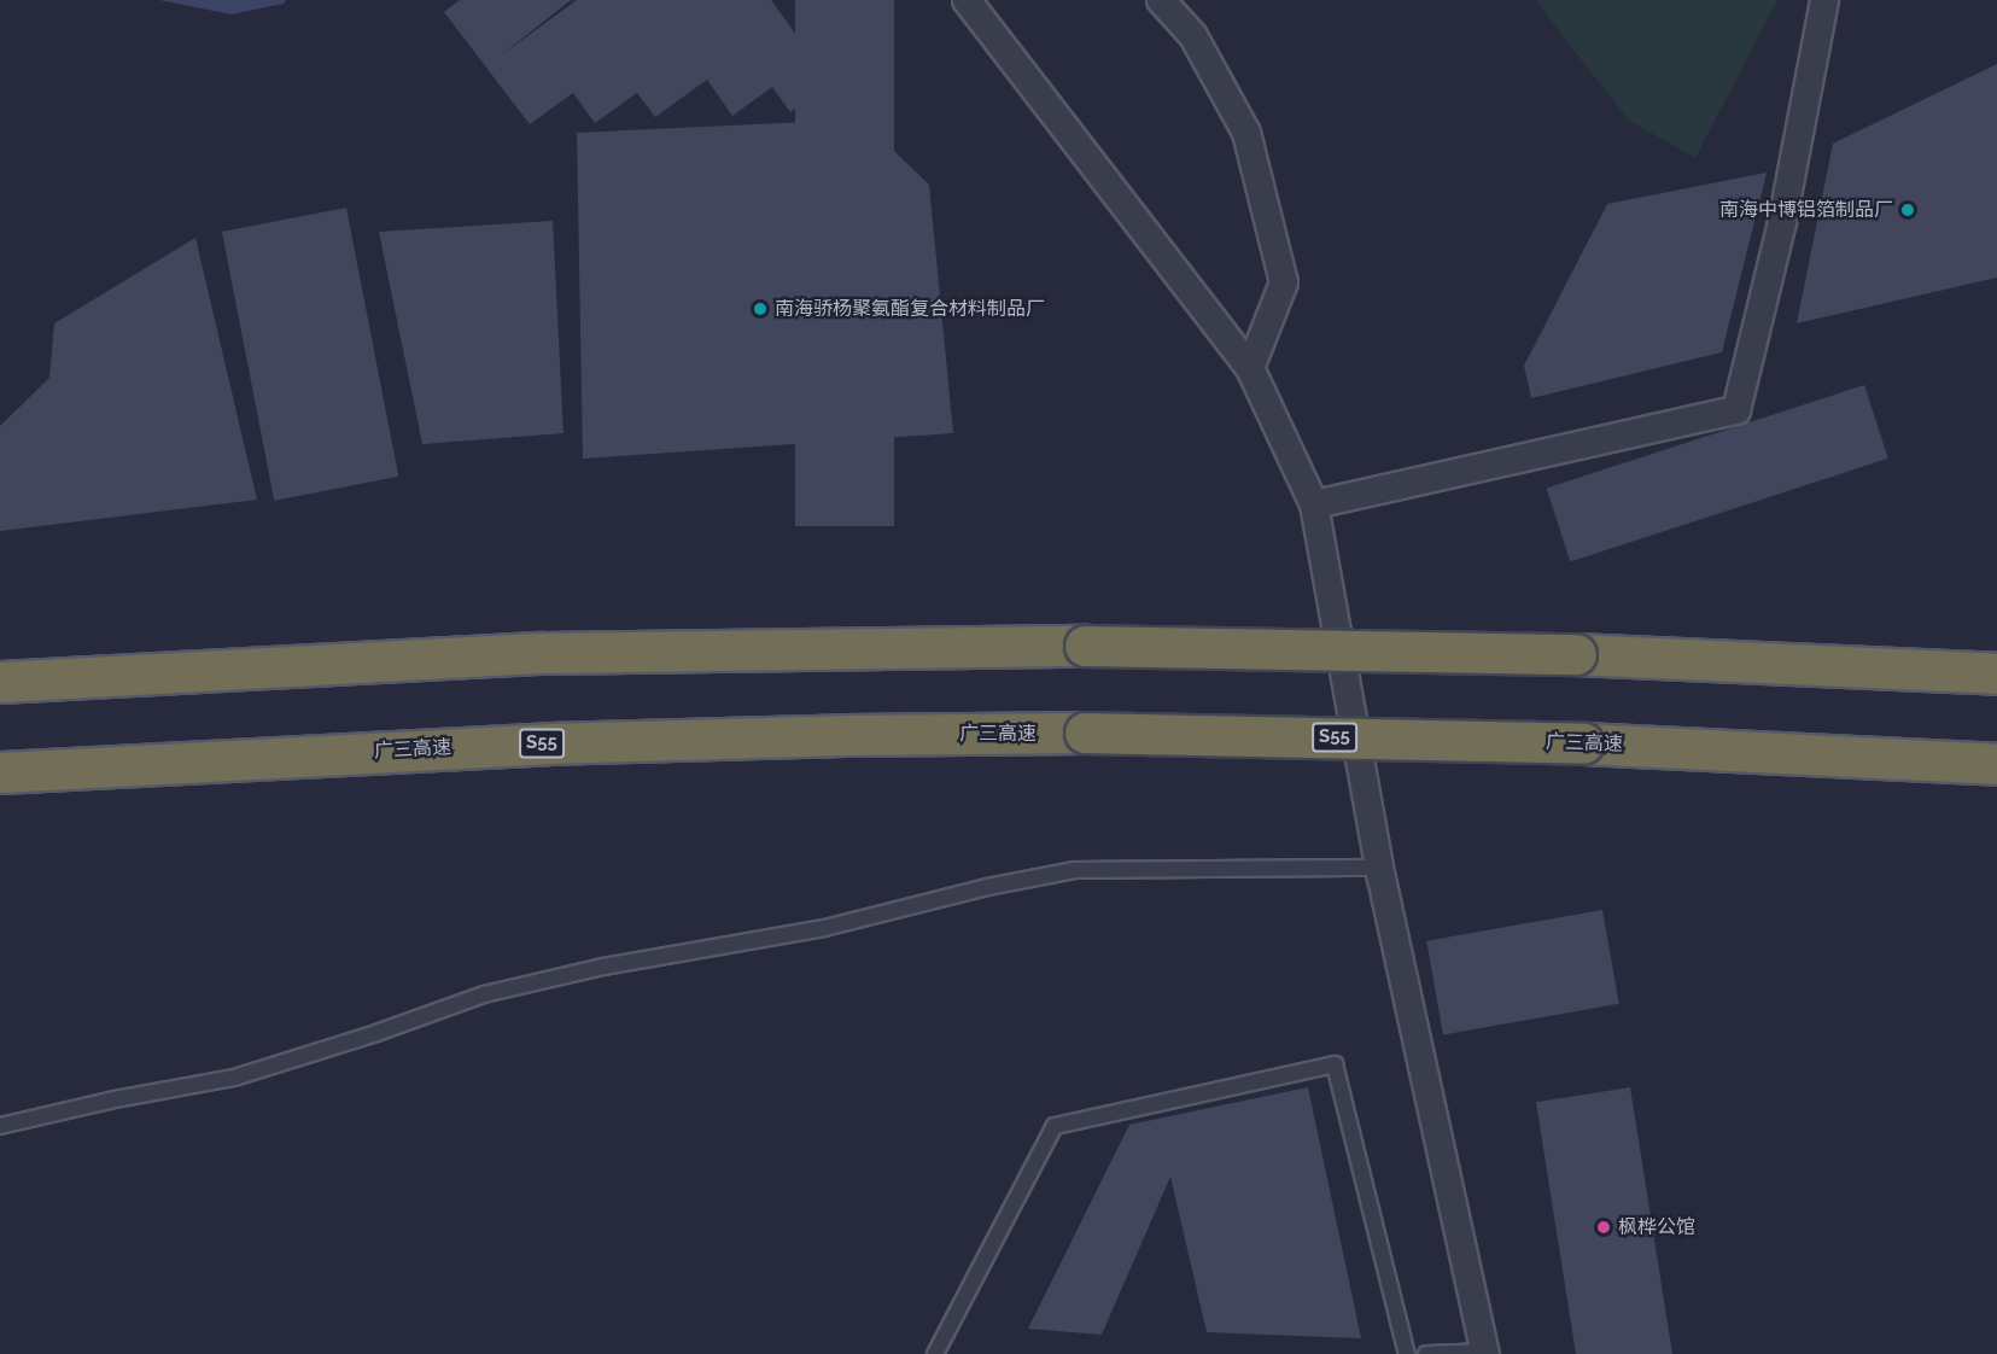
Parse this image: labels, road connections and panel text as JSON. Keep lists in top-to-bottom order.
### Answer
{
  "streets": {
    "highway": ["广三高速", "S55"]
  },
  "places": ["南海中博铝箔制品厂", "南海骄杨聚氨酯复合材料制品厂", "枫桦公馆"]
}
